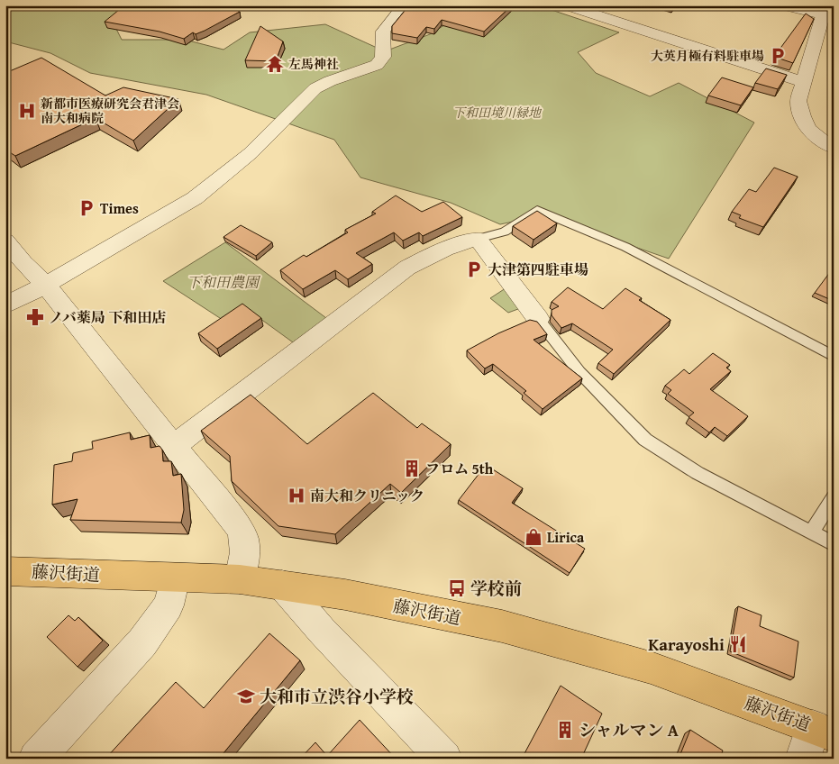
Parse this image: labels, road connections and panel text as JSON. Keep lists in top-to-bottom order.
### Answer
{
  "streets": {
    "highway": ["藤沢街道"]
  },
  "parks": ["下和田境川緑地", "下和田農園"],
  "places": {
    "parking": ["大英月極有料駐車場", "Times", "大津第四駐車場"],
    "temple": ["左馬神社"],
    "hospital": ["新都市医療研究会君津会 南大和病院", "南大和クリニック"],
    "pharmacy": ["ノバ薬局 下和田店"],
    "building": ["フロム 5th", "シャルマン A"],
    "shop": ["Lirica"],
    "bus stop": ["学校前"],
    "restaurant": ["Karayoshi"],
    "school or university": ["大和市立渋谷小学校"]
  }
}
